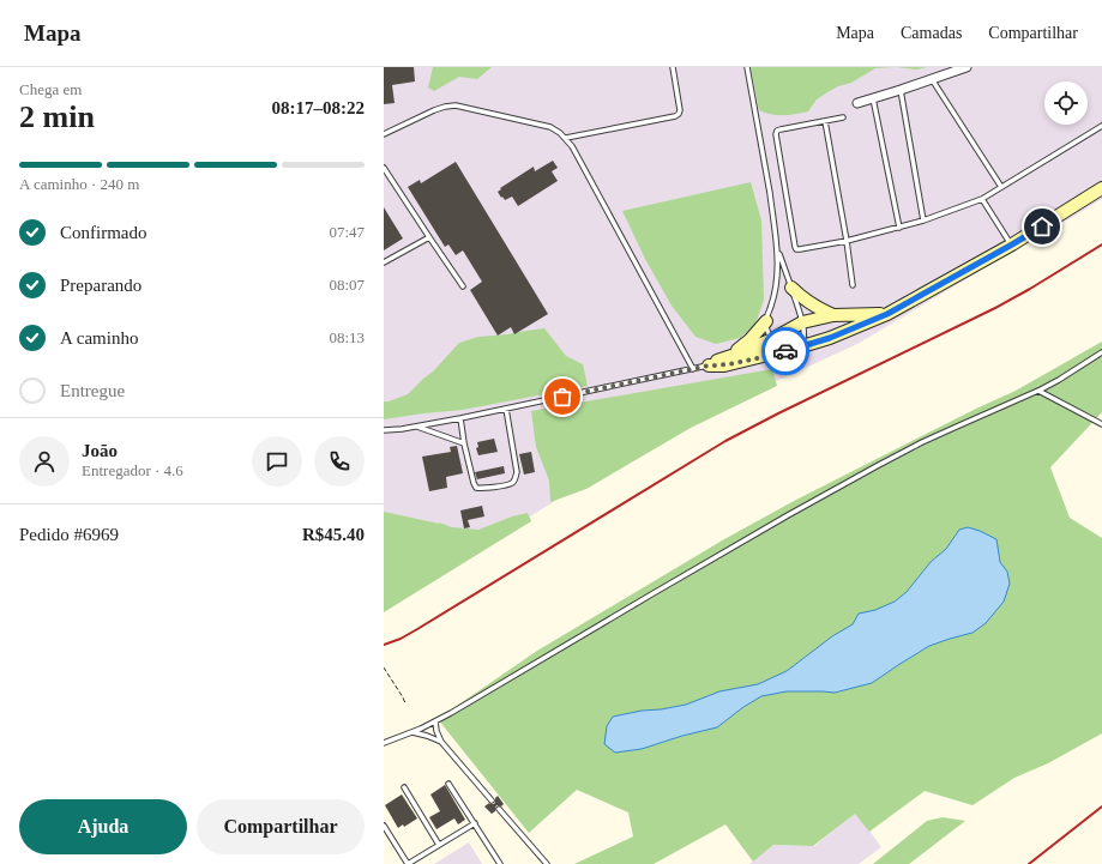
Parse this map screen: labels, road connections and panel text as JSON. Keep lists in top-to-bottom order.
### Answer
{
  "page": {
    "header": "Mapa",
    "nav": ["Mapa", "Camadas", "Compartilhar"],
    "heading": ["2 min", "Chega em", "08:17–08:22"],
    "panel": [
      "João",
      "Entregador · 4.6",
      "Pedido #6969",
      "R$45.40"
    ],
    "bar": "A caminho · 240 m",
    "list": [
      ["Confirmado", "07:47"],
      ["Preparando", "08:07"],
      ["A caminho", "08:13"],
      "Entregue"
    ],
    "buttons": ["Ajuda", "Compartilhar"]
  }
}
